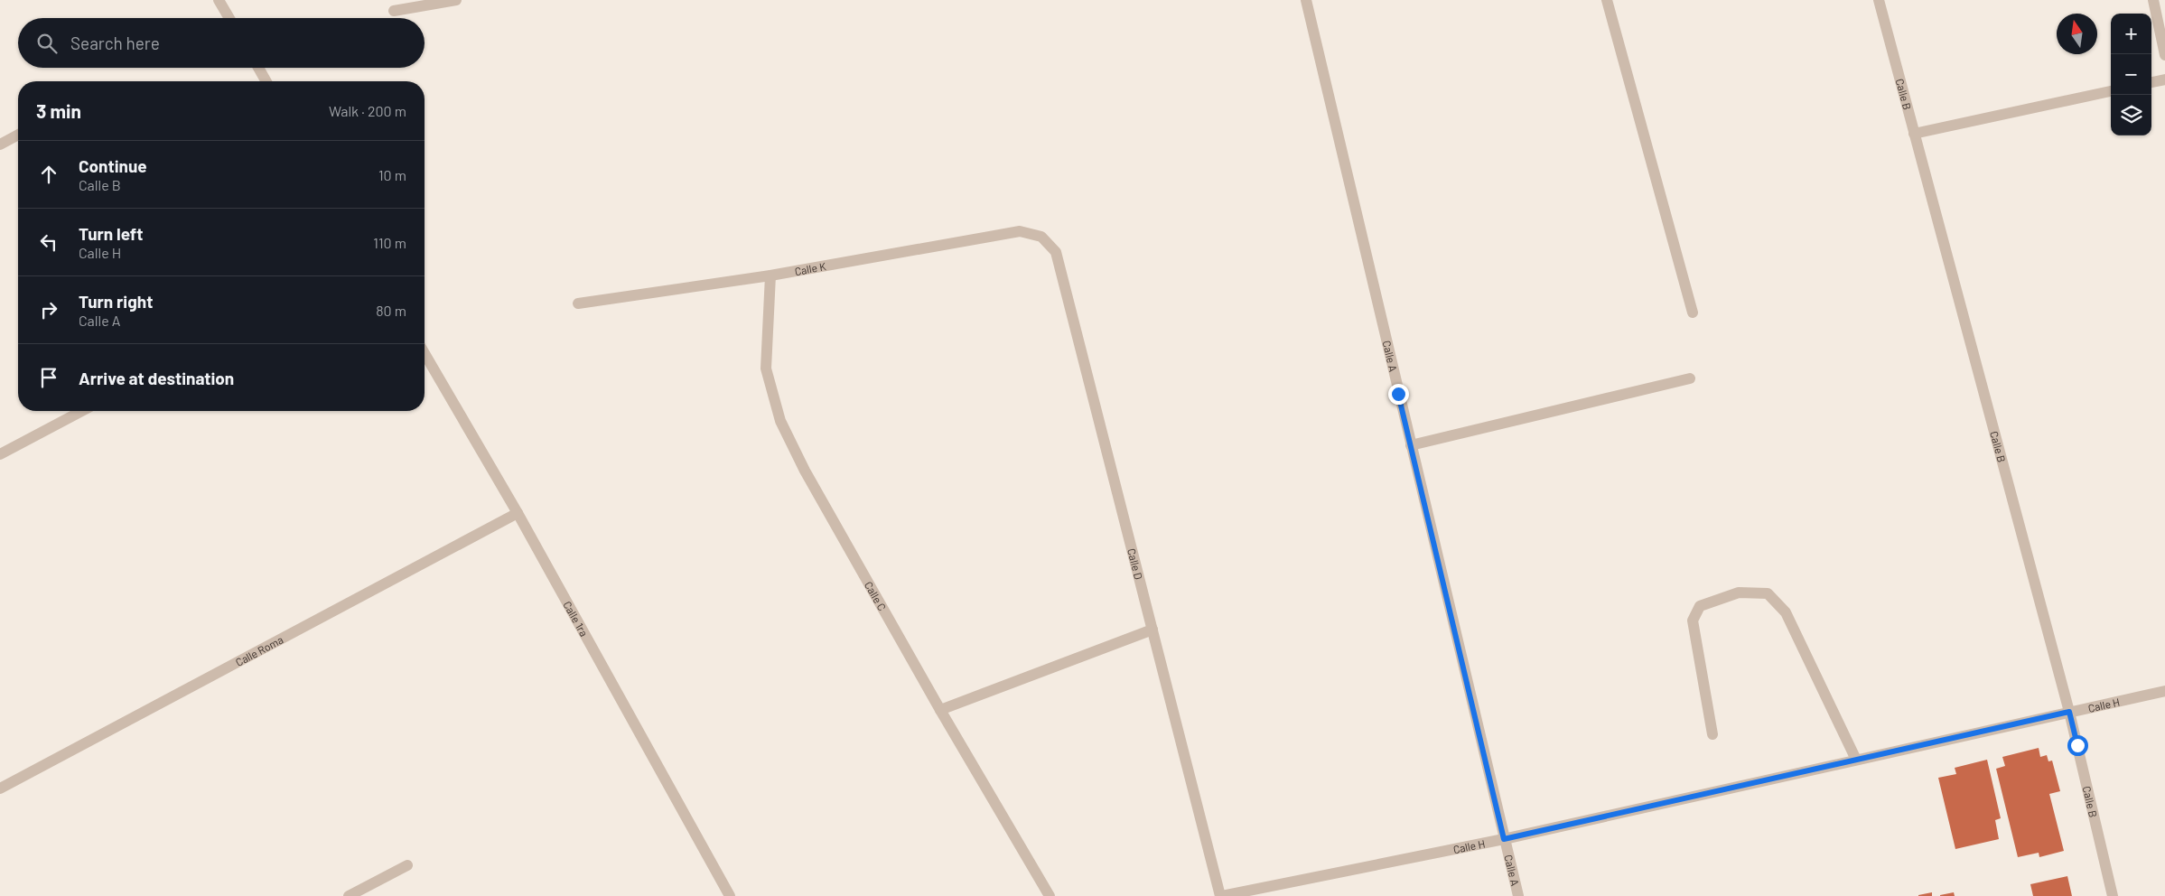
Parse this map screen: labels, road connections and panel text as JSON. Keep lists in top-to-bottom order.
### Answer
{
  "streets": {
    "street": [
      "Calle B",
      "Calle K",
      "Calle A",
      "Calle D",
      "Calle C",
      "Calle 1ra",
      "Calle Roma",
      "Calle H"
    ]
  },
  "crossings": [
    ["Calle B", "Calle H"],
    ["Calle K", "Calle D"],
    ["Calle K", "Calle C"],
    ["Calle A", "Calle H"],
    ["Calle D", "Calle H"],
    ["Calle 1ra", "Calle Roma"]
  ],
  "north": "top",
  "page": {
    "map_buttons": ["+", "−"],
    "search": "Search here",
    "heading": ["3 min", "Walk · 200 m"],
    "list": [
      ["Continue", "Calle B", "10 m"],
      ["Turn left", "Calle H", "110 m"],
      ["Turn right", "Calle A", "80 m"],
      "Arrive at destination"
    ]
  }
}
